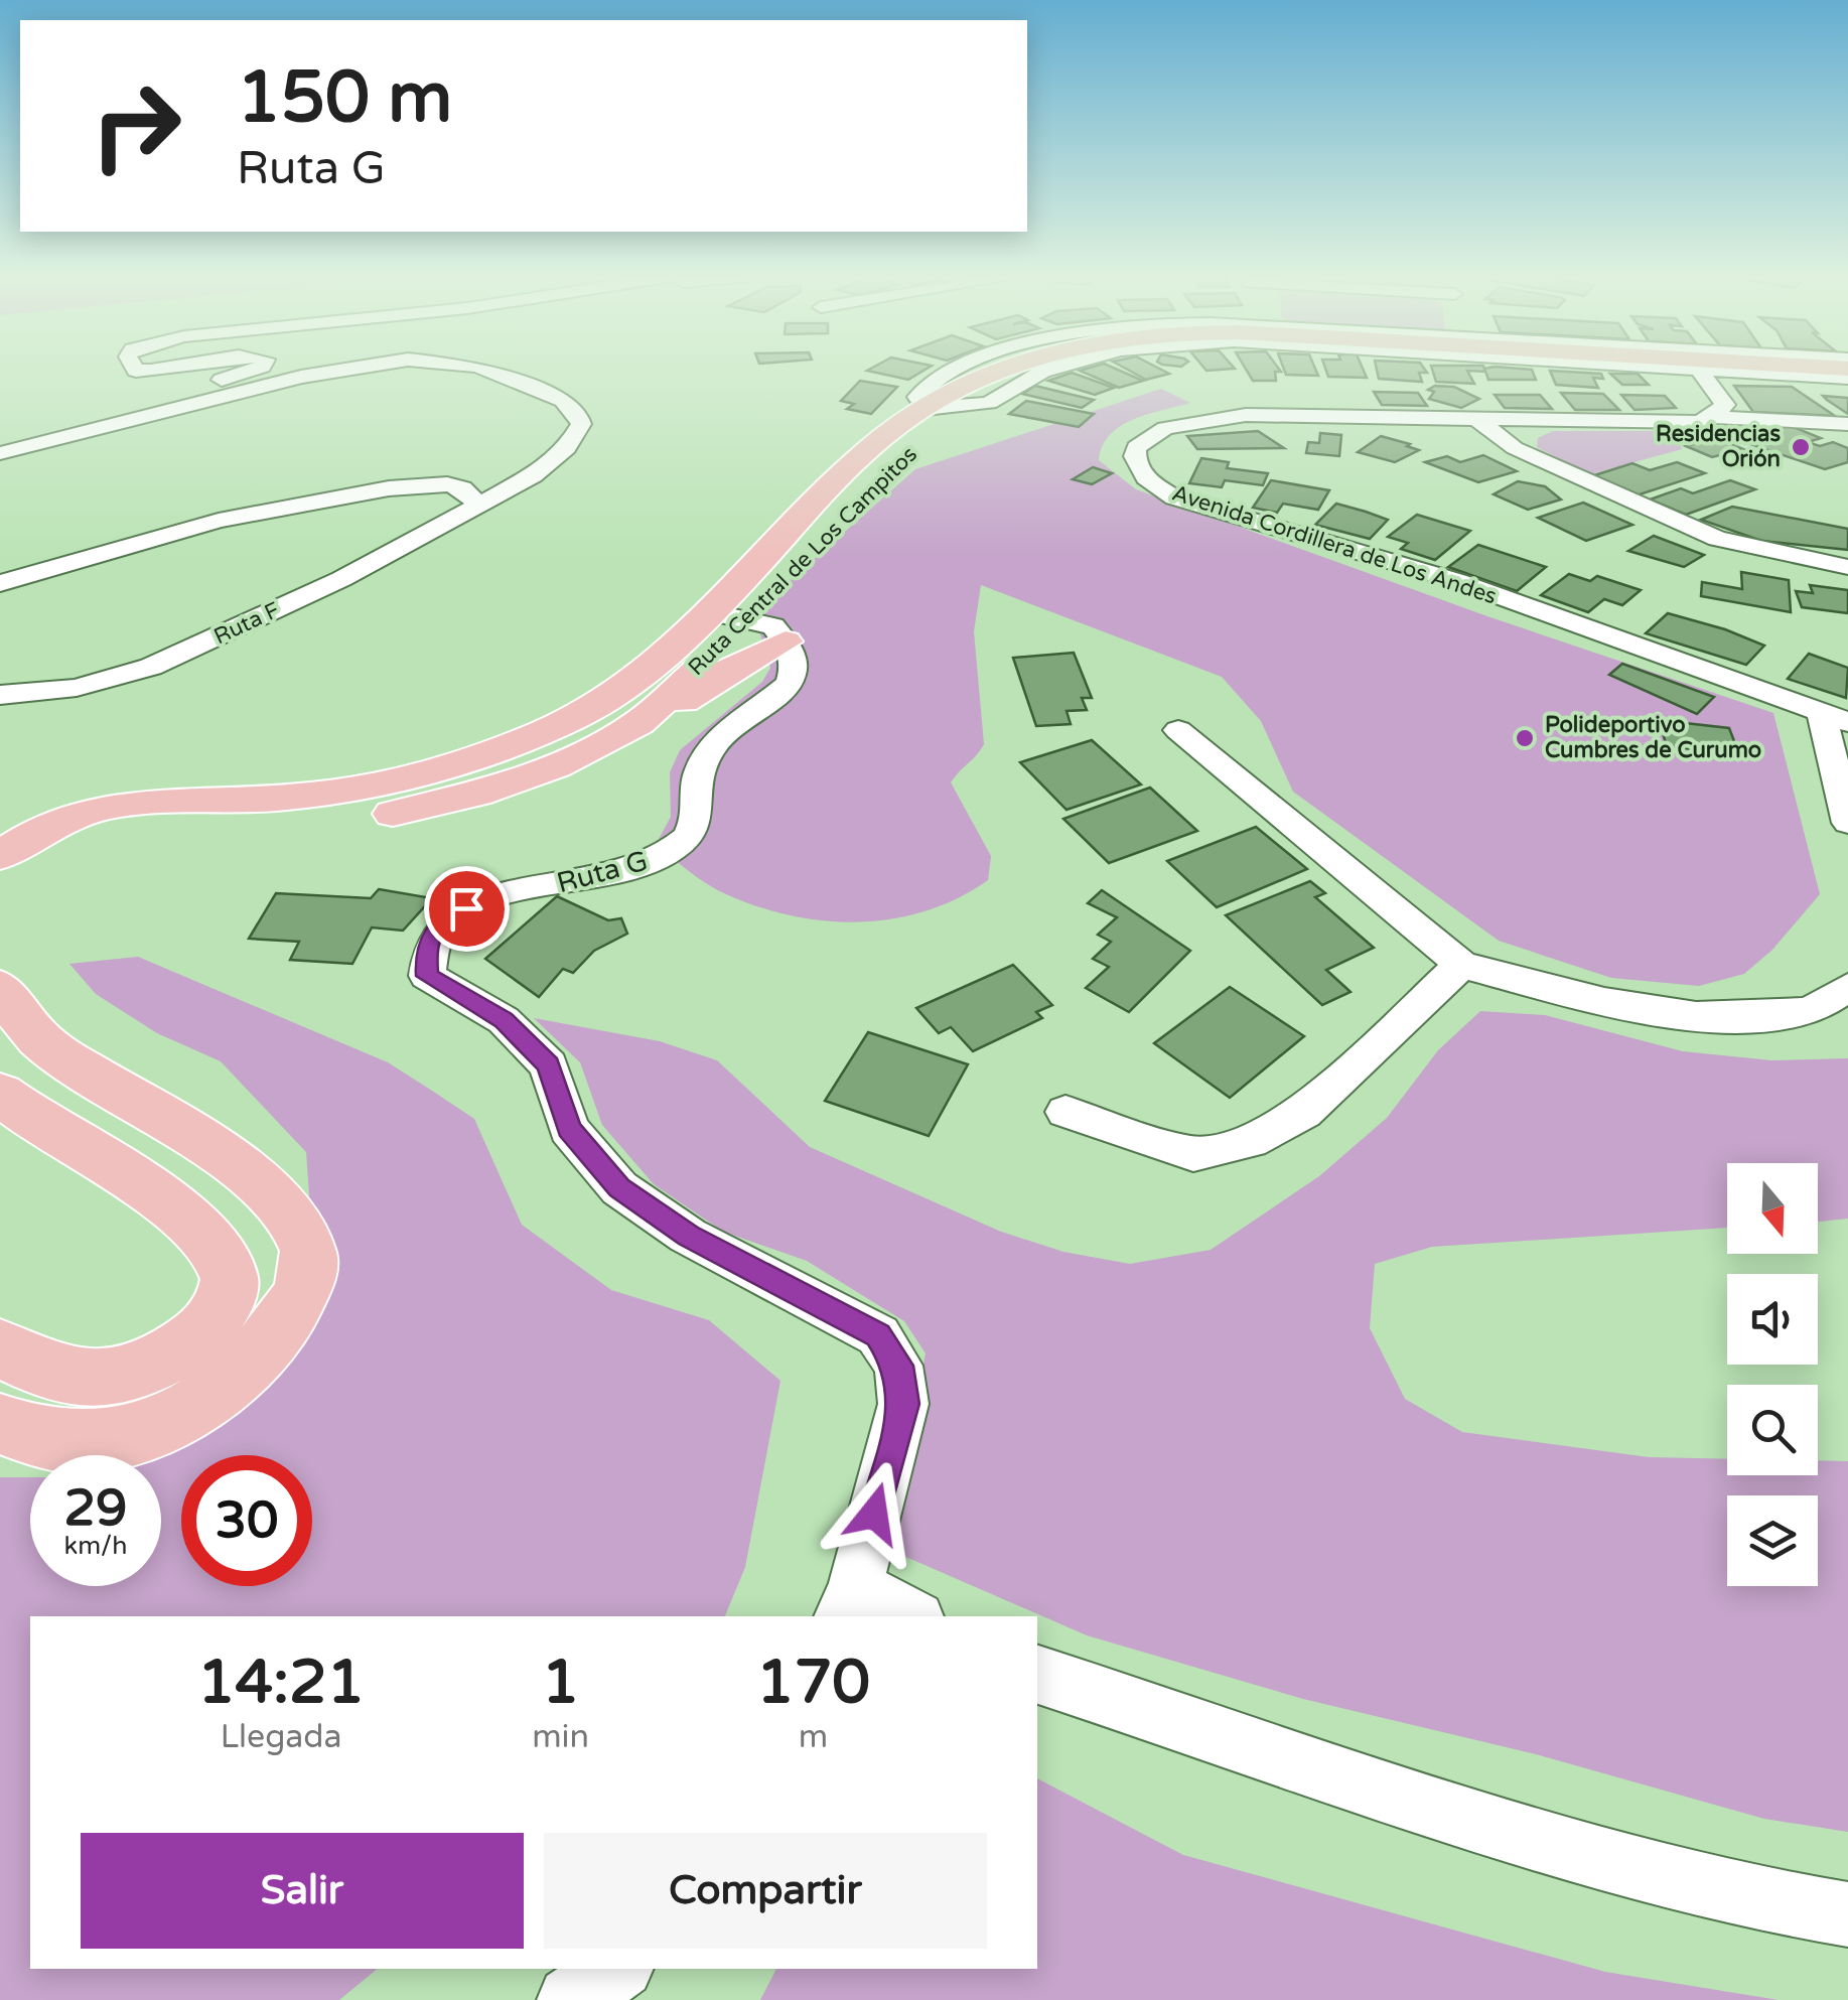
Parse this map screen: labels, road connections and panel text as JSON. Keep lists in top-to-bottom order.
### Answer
{
  "streets": {
    "main road": ["Ruta Central de Los Campitos"],
    "street": ["Avenida Cordillera de Los Andes", "Ruta F", "Ruta G"]
  },
  "places": ["Residencias Orión", "Polideportivo Cumbres de Curumo"],
  "north": "bottom",
  "page": {
    "turn": ["150 m", "Ruta G"],
    "speed": "29 km/h",
    "limit": "30",
    "eta": [
      "14:21",
      "Llegada",
      "1",
      "min",
      "170",
      "m"
    ],
    "buttons": ["Salir", "Compartir"]
  }
}
